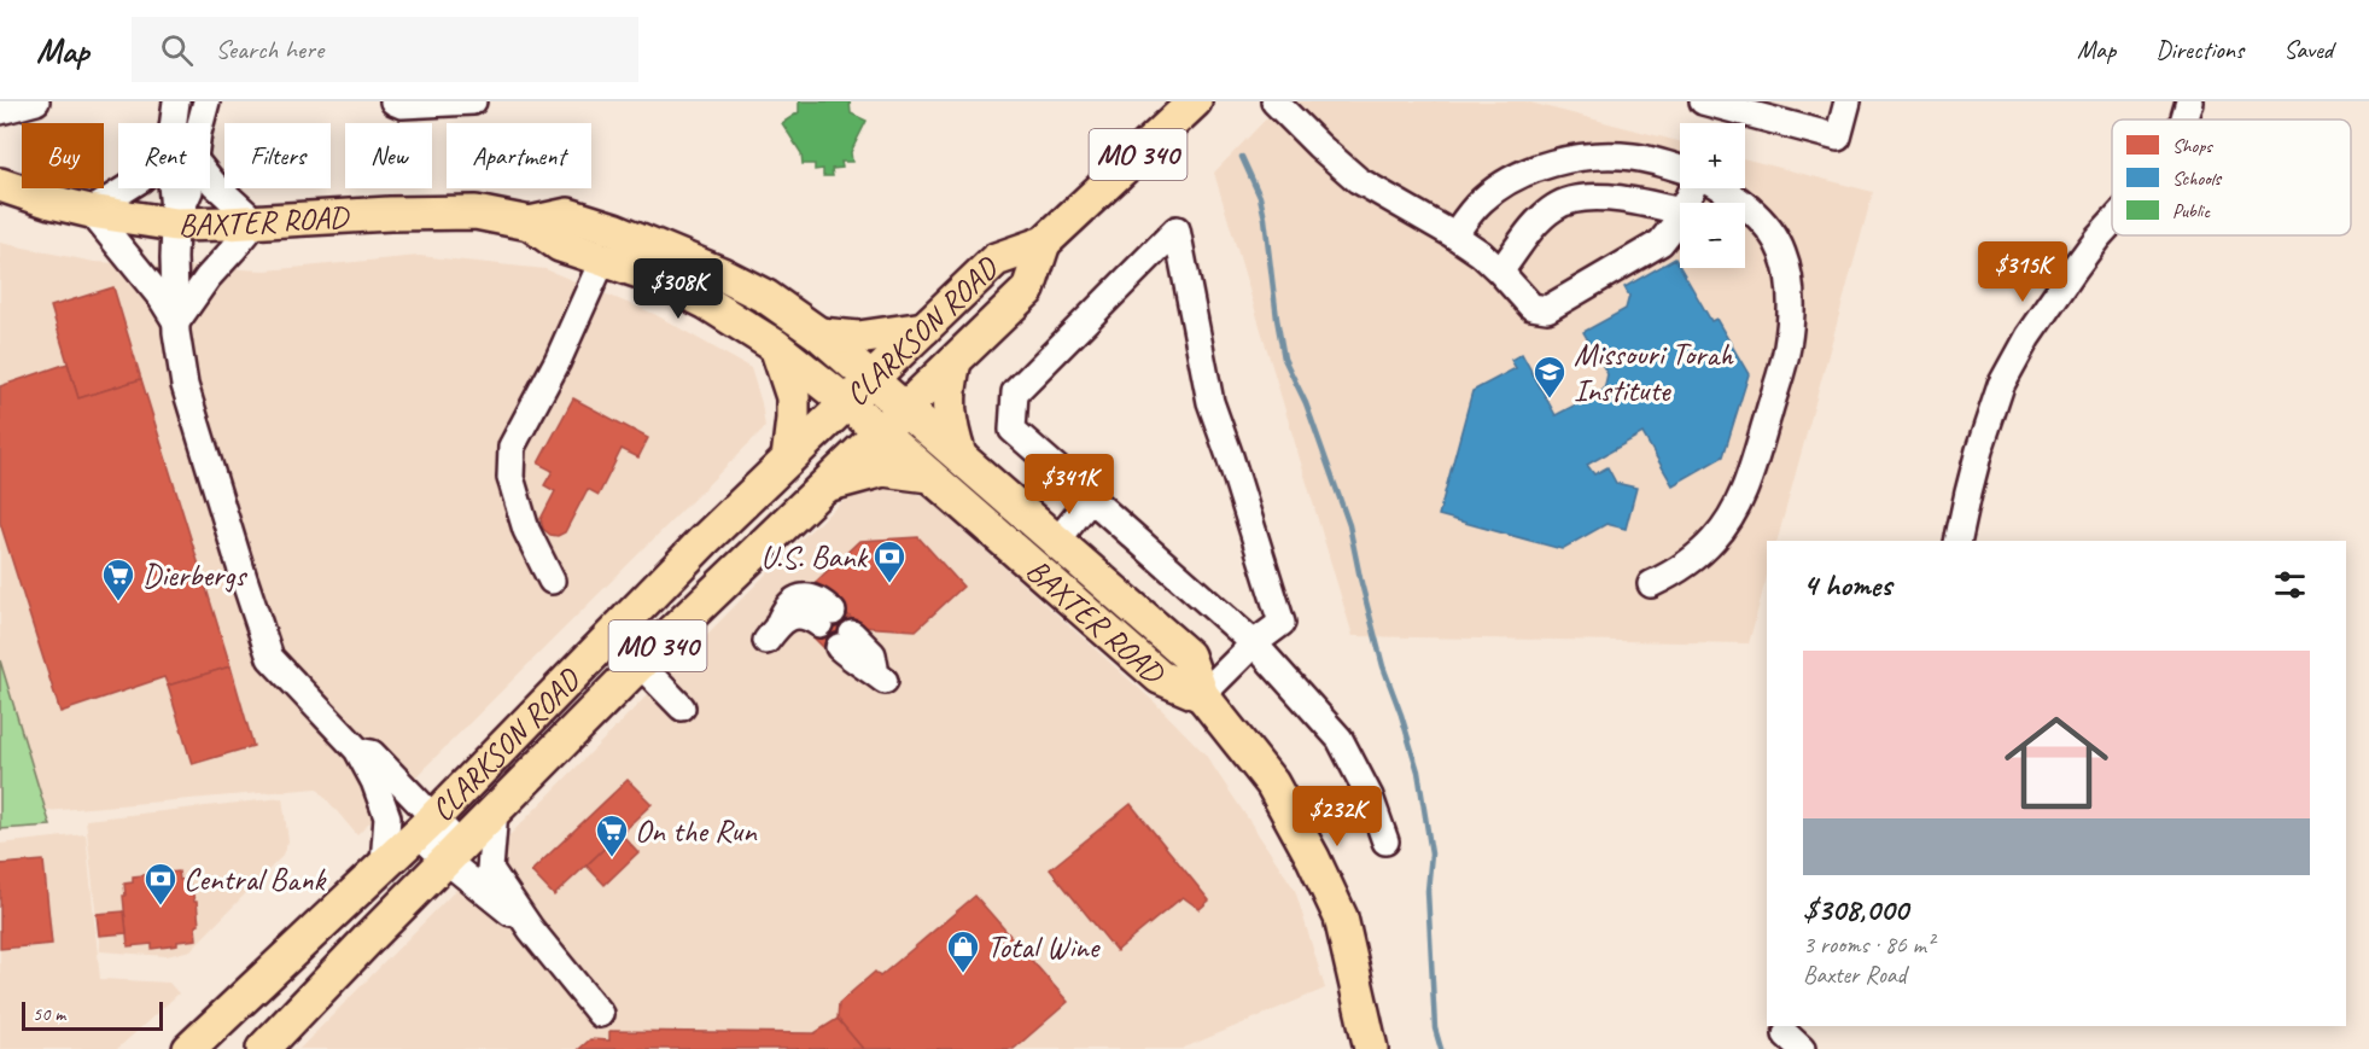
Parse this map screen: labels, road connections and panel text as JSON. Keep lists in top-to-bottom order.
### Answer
{
  "streets": {
    "main road": ["MO 340", "BAXTER ROAD", "CLARKSON ROAD"]
  },
  "crossings": [
    ["BAXTER ROAD", "CLARKSON ROAD"]
  ],
  "places": {
    "school or university": ["Missouri Torah Institute"],
    "bank": ["U.S. Bank", "Central Bank"],
    "supermarket": ["Dierbergs", "On the Run"],
    "shop": ["Total Wine"]
  },
  "legend": ["Shops", "Schools", "Public"],
  "scale_bar": "50 m",
  "page": {
    "header": "Map",
    "search": "Search here",
    "nav": ["Map", "Directions", "Saved"],
    "map_buttons": ["+", "−"],
    "chip": [
      "Buy",
      "Rent",
      "Filters",
      "New",
      "Apartment"
    ],
    "price": [
      "$315K",
      "$308K",
      "$341K",
      "$232K"
    ],
    "heading": "4 homes",
    "list": [
      {
        "name": "$308,000",
        "note": "3 rooms · 86 m² · Baxter Road"
      }
    ],
    "scale": "50 m"
  }
}
